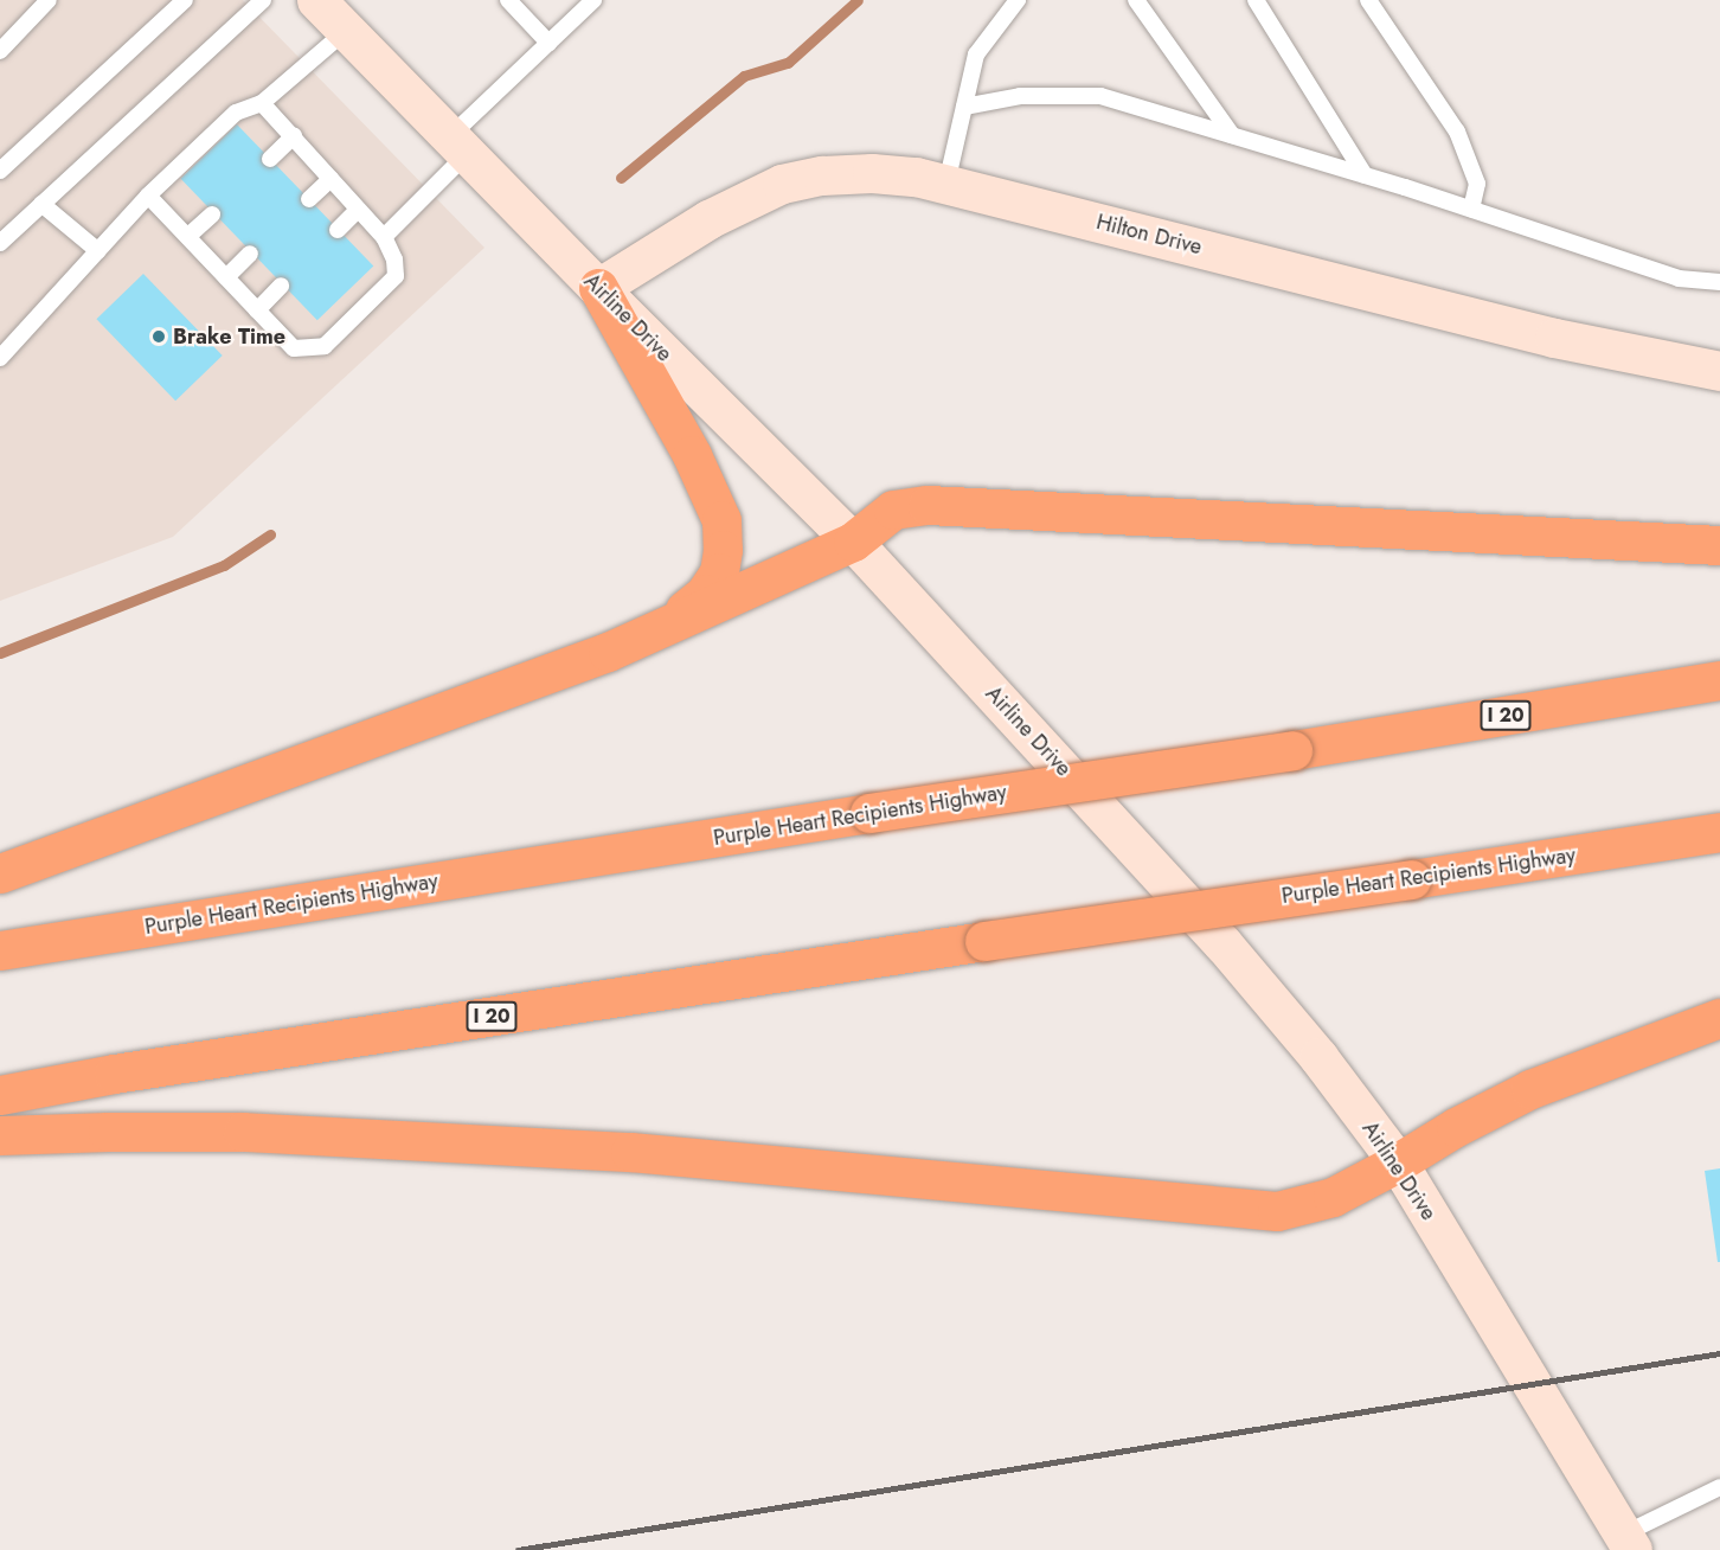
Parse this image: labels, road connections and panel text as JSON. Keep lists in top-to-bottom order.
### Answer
{
  "streets": {
    "highway": ["I 20", "Purple Heart Recipients Highway"],
    "main road": ["Hilton Drive", "Airline Drive"]
  },
  "crossings": [
    ["Hilton Drive", "Airline Drive"]
  ],
  "places": ["Brake Time"]
}
